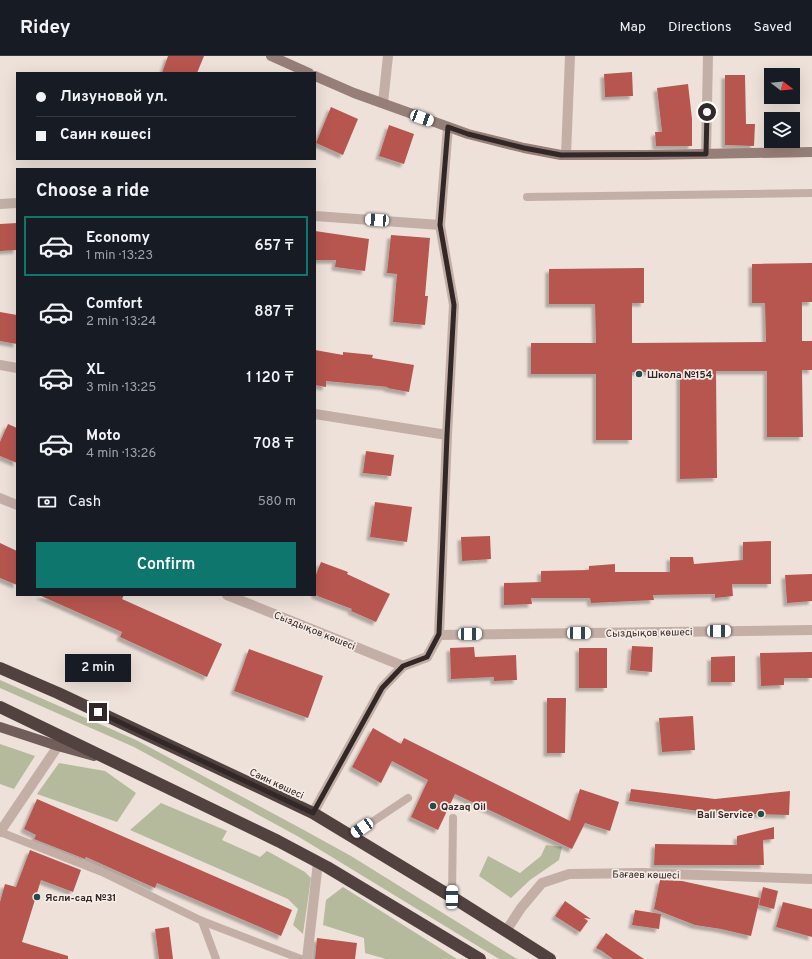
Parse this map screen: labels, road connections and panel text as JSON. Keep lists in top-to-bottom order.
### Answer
{
  "streets": {
    "highway": ["Саин көшесі"],
    "street": ["Сыздықов көшесі", "Бағаев көшесі"]
  },
  "crossings": [
    ["Саин көшесі", "Бағаев көшесі"]
  ],
  "places": [
    "Школа №154",
    "Qazaq Oil",
    "Ball Service",
    "Ясли-сад №31"
  ],
  "north": "right",
  "page": {
    "header": "Ridey",
    "nav": ["Map", "Directions", "Saved"],
    "banner": ["Лизуновой ул.", "Саин көшесі"],
    "heading": "Choose a ride",
    "list": [
      {
        "name": "Economy",
        "note": "1 min · 13:23",
        "value": "657 ₸"
      },
      {
        "name": "Comfort",
        "note": "2 min · 13:24",
        "value": "887 ₸"
      },
      {
        "name": "XL",
        "note": "3 min · 13:25",
        "value": "1 120 ₸"
      },
      {
        "name": "Moto",
        "note": "4 min · 13:26",
        "value": "708 ₸"
      }
    ],
    "pay": ["Cash", "580 m"],
    "buttons": "Confirm",
    "bubble": "2 min"
  }
}
